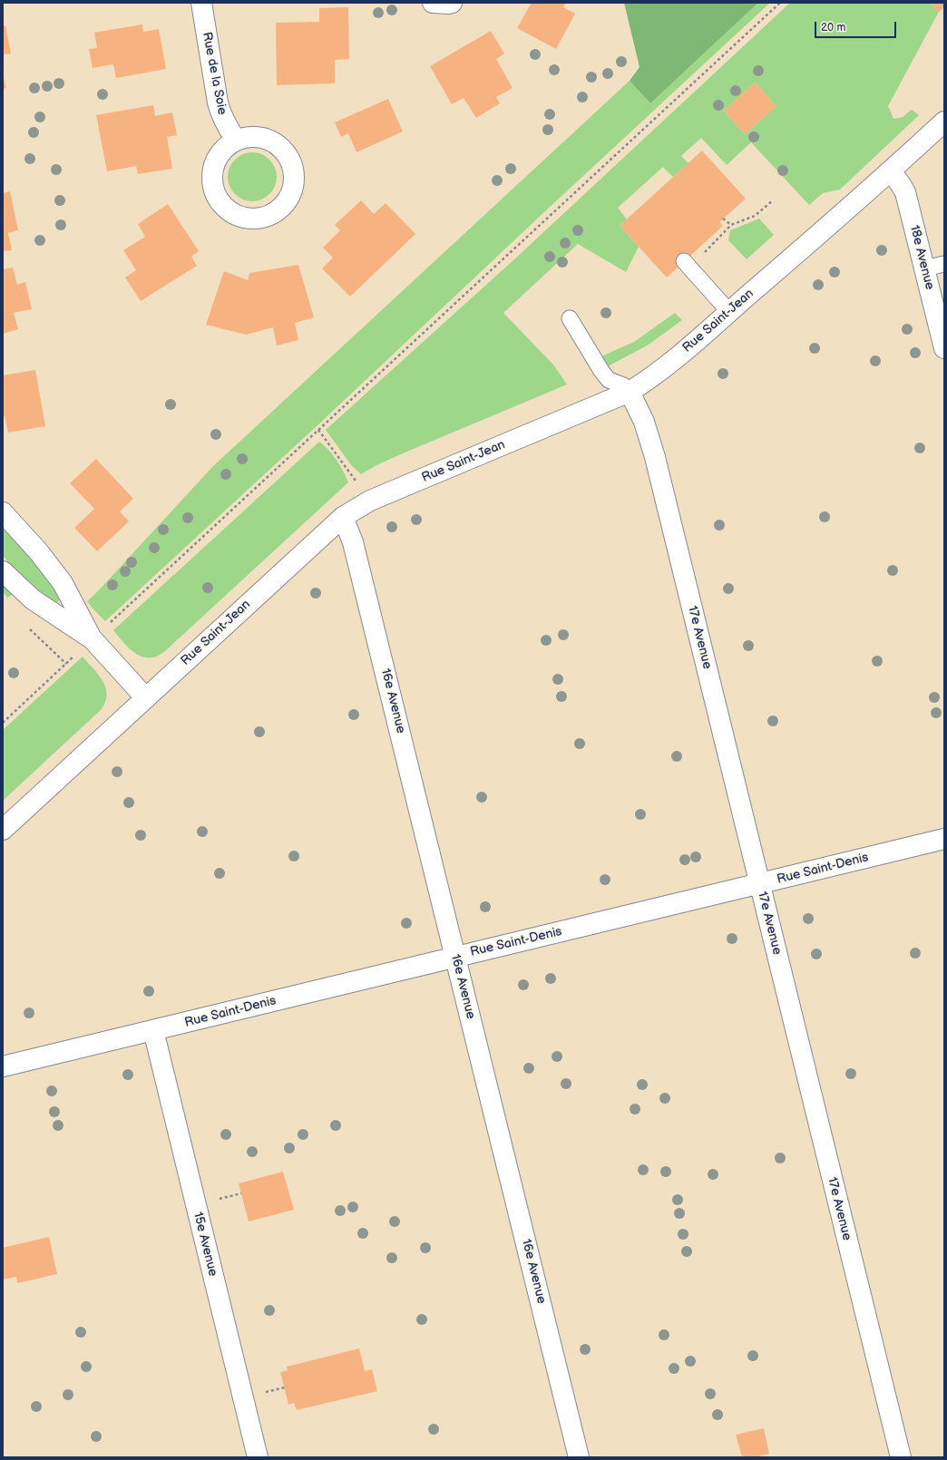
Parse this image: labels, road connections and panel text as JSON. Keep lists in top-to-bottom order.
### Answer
{
  "streets": {
    "street": [
      "Rue de la Soie",
      "18e Avenue",
      "Rue Saint-Jean",
      "17e Avenue",
      "16e Avenue",
      "Rue Saint-Denis",
      "15e Avenue"
    ]
  },
  "crossings": [
    ["18e Avenue", "Rue Saint-Jean"],
    ["Rue Saint-Jean", "17e Avenue"],
    ["Rue Saint-Jean", "16e Avenue"],
    ["17e Avenue", "Rue Saint-Denis"],
    ["16e Avenue", "Rue Saint-Denis"],
    ["Rue Saint-Denis", "15e Avenue"]
  ],
  "scale_bar": "20 m"
}
